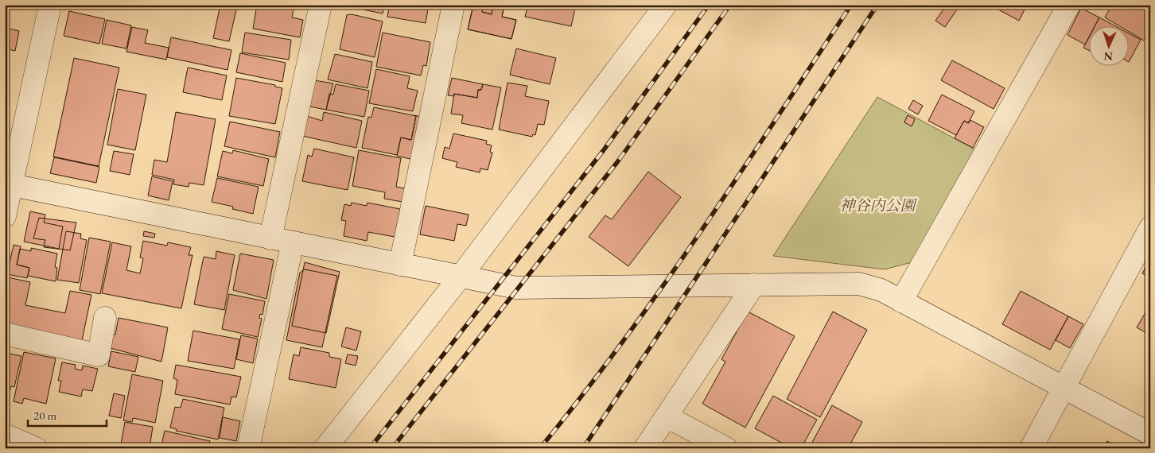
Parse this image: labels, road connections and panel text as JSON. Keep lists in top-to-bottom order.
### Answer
{
  "parks": ["神谷内公園"],
  "scale_bar": "20 m",
  "north": "bottom"
}
